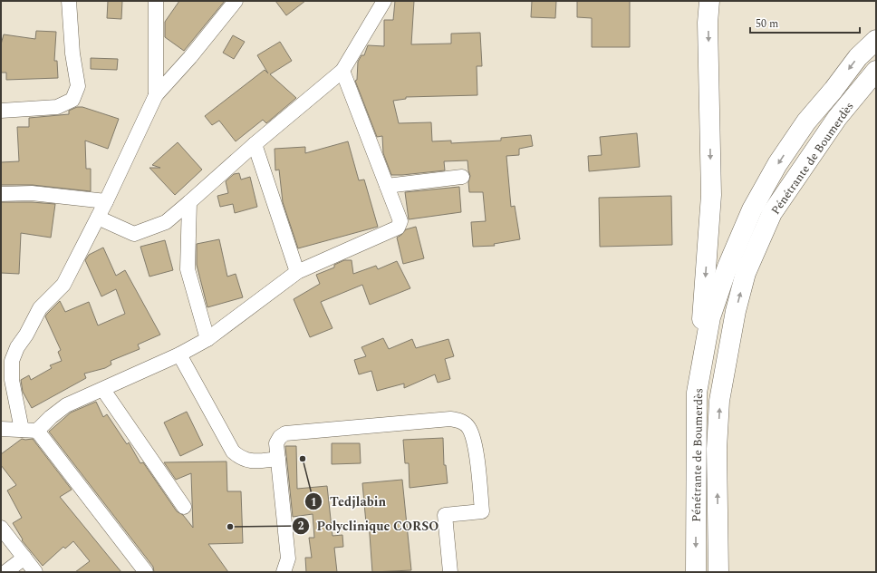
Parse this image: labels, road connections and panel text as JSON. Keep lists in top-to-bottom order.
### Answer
{
  "streets": {
    "highway": ["Pénétrante de Boumerdès"]
  },
  "places": ["Tedjlabin", "Polyclinique CORSO"],
  "scale_bar": "50 m"
}
